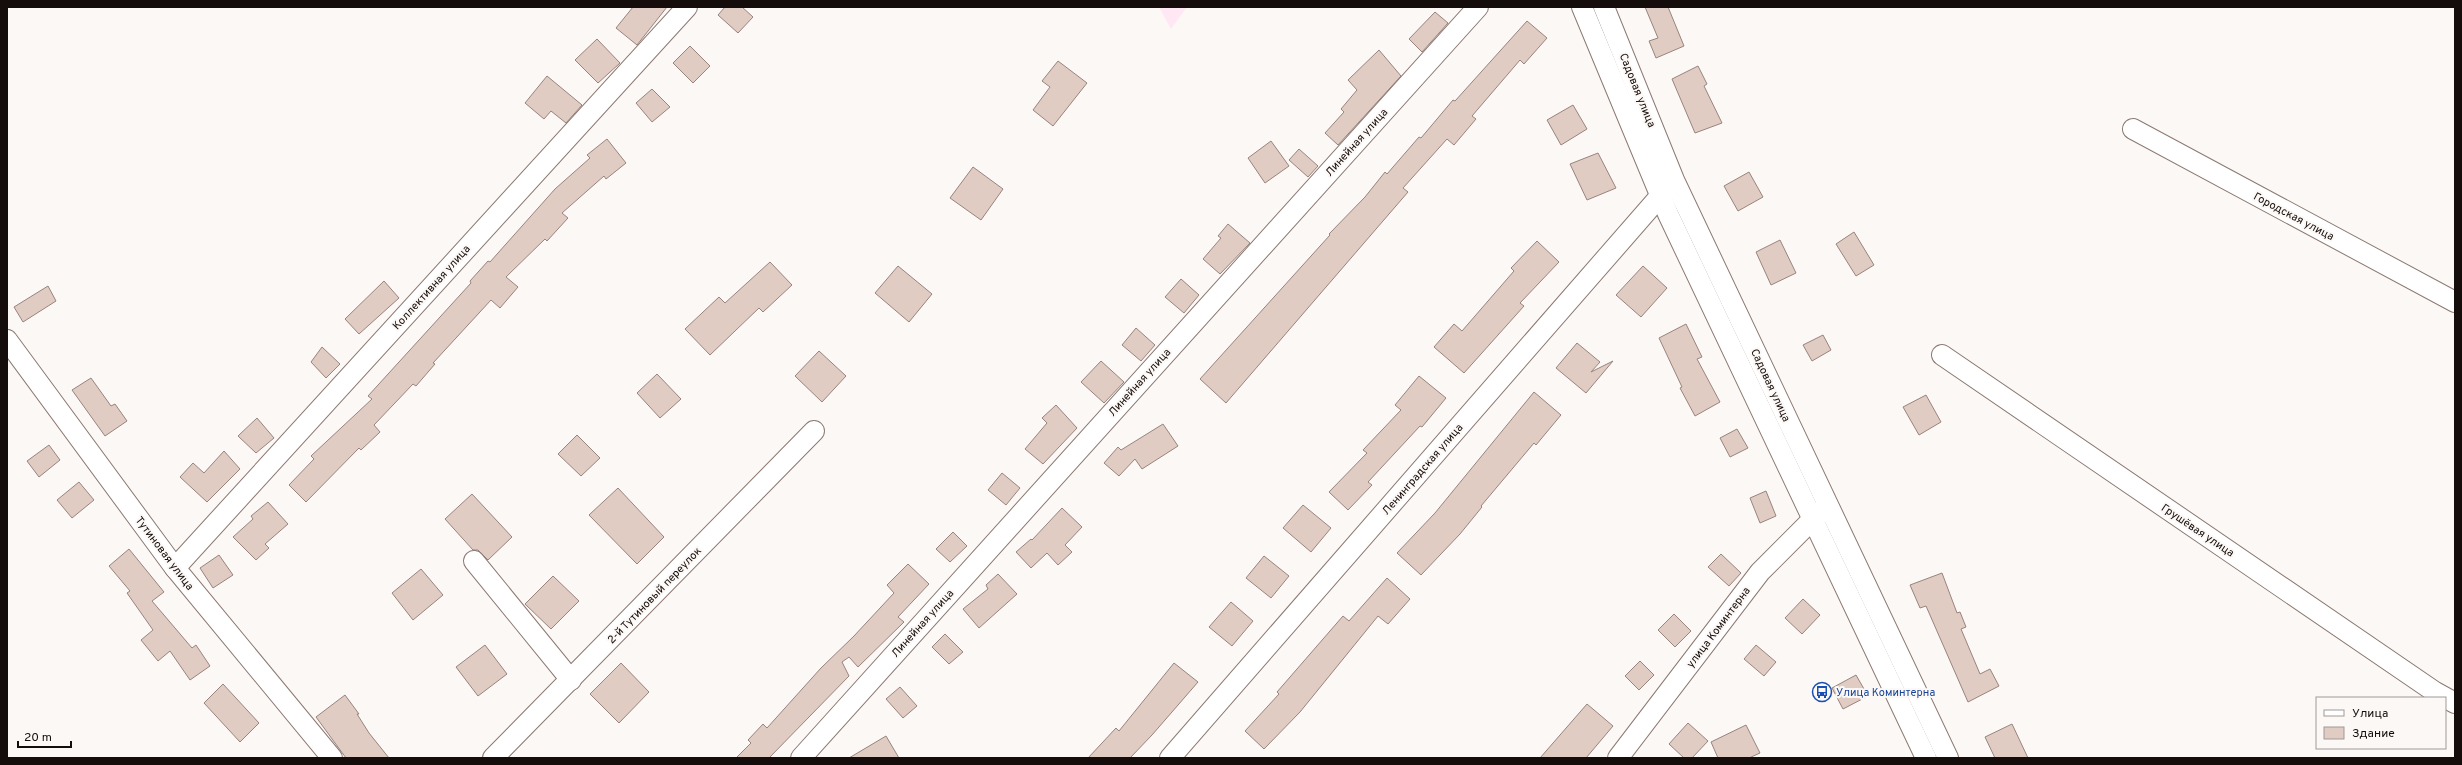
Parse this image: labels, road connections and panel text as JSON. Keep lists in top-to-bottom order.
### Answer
{
  "streets": {
    "street": [
      "Садовая улица",
      "Линейная улица",
      "Городская улица",
      "Коллективная улица",
      "Ленинградская улица",
      "Грушёвая улица",
      "Тутиновая улица",
      "2-й Тутиновый переулок",
      "улица Коминтерна"
    ]
  },
  "crossings": [
    ["Садовая улица", "Ленинградская улица"],
    ["Садовая улица", "улица Коминтерна"],
    ["Коллективная улица", "Тутиновая улица"]
  ],
  "places": {
    "bus stop": ["Улица Коминтерна"]
  },
  "legend": ["Улица", "Здание"],
  "scale_bar": "20 m"
}
